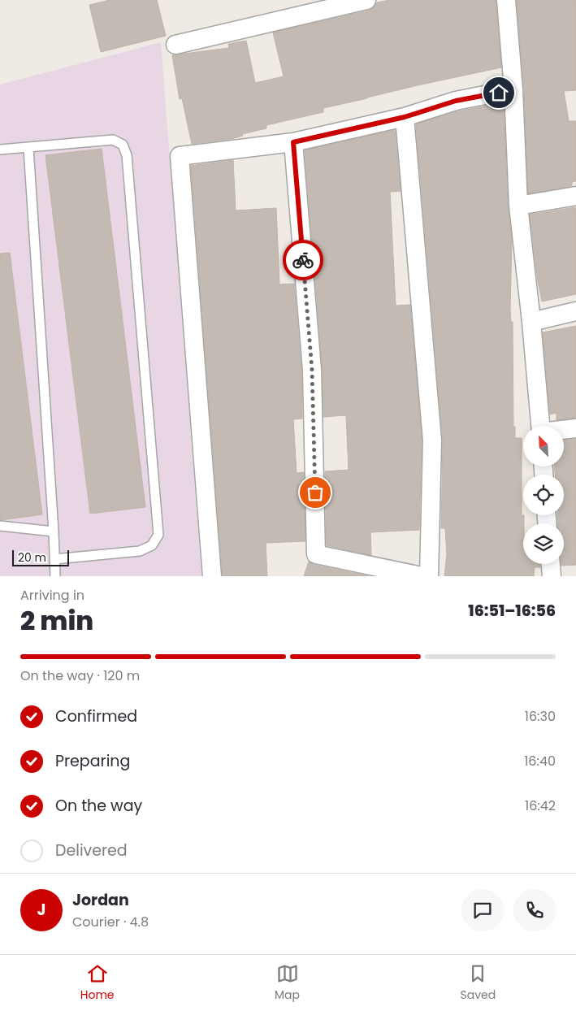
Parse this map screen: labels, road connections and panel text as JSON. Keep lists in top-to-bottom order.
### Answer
{
  "scale_bar": "20 m",
  "north": "top left",
  "page": {
    "scale": "20 m",
    "heading": ["2 min", "Arriving in", "16:51–16:56"],
    "panel": ["Jordan", "Courier · 4.8"],
    "bar": "On the way · 120 m",
    "list": [
      ["Confirmed", "16:30"],
      ["Preparing", "16:40"],
      ["On the way", "16:42"],
      "Delivered"
    ],
    "round": "J",
    "tabs": ["Home", "Map", "Saved"]
  }
}
